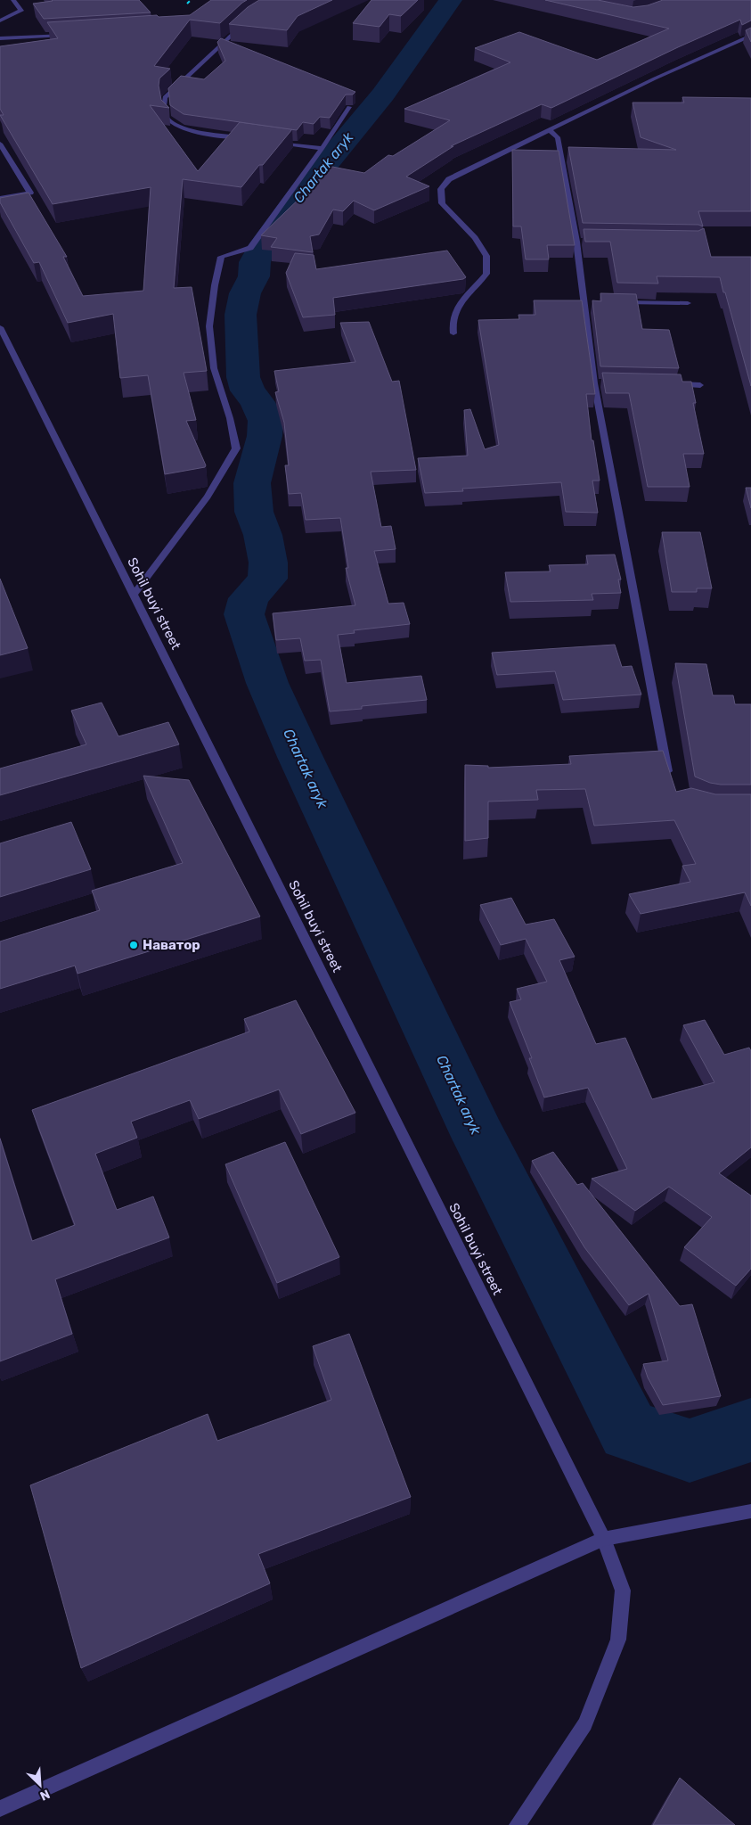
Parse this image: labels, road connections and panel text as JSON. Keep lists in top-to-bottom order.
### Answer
{
  "streets": {
    "street": ["Sohil buyi street"]
  },
  "water": ["Chartak aryk"],
  "places": ["Наватор"],
  "north": "bottom right"
}
